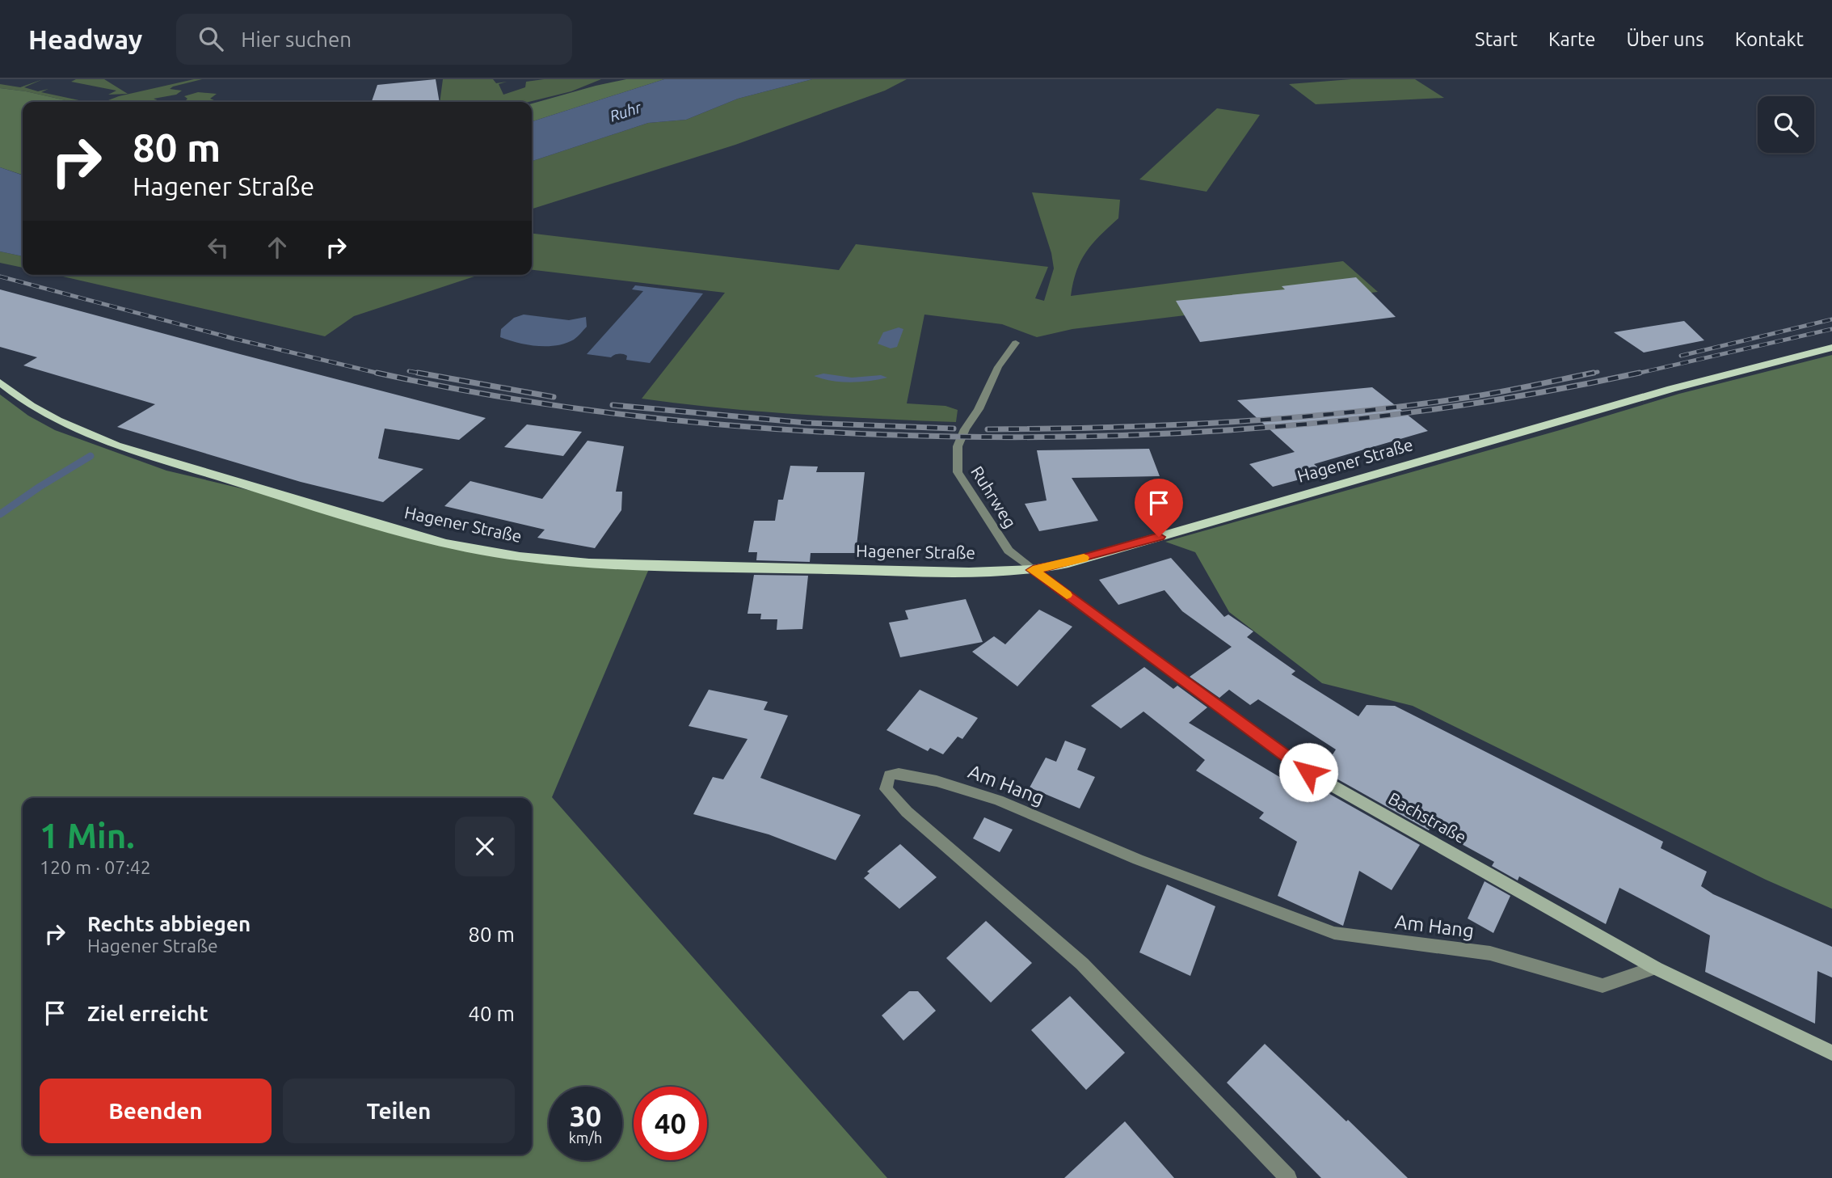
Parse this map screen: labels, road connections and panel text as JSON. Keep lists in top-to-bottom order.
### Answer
{
  "streets": {
    "main road": ["Hagener Straße"],
    "street": ["Ruhrweg", "Am Hang", "Bachstraße"]
  },
  "crossings": [
    ["Hagener Straße", "Ruhrweg"],
    ["Hagener Straße", "Bachstraße"],
    ["Ruhrweg", "Bachstraße"],
    ["Am Hang", "Bachstraße"]
  ],
  "water": ["Ruhr"],
  "page": {
    "header": "Headway",
    "search": "Hier suchen",
    "nav": [
      "Start",
      "Karte",
      "Über uns",
      "Kontakt"
    ],
    "turn": ["80 m", "Hagener Straße"],
    "heading": ["1 Min.", "120 m · 07:42"],
    "list": [
      {
        "name": "Rechts abbiegen",
        "note": "Hagener Straße",
        "value": "80 m"
      },
      {
        "name": "Ziel erreicht",
        "value": "40 m"
      }
    ],
    "buttons": ["Beenden", "Teilen"],
    "speed": "30 km/h",
    "limit": "40"
  }
}
